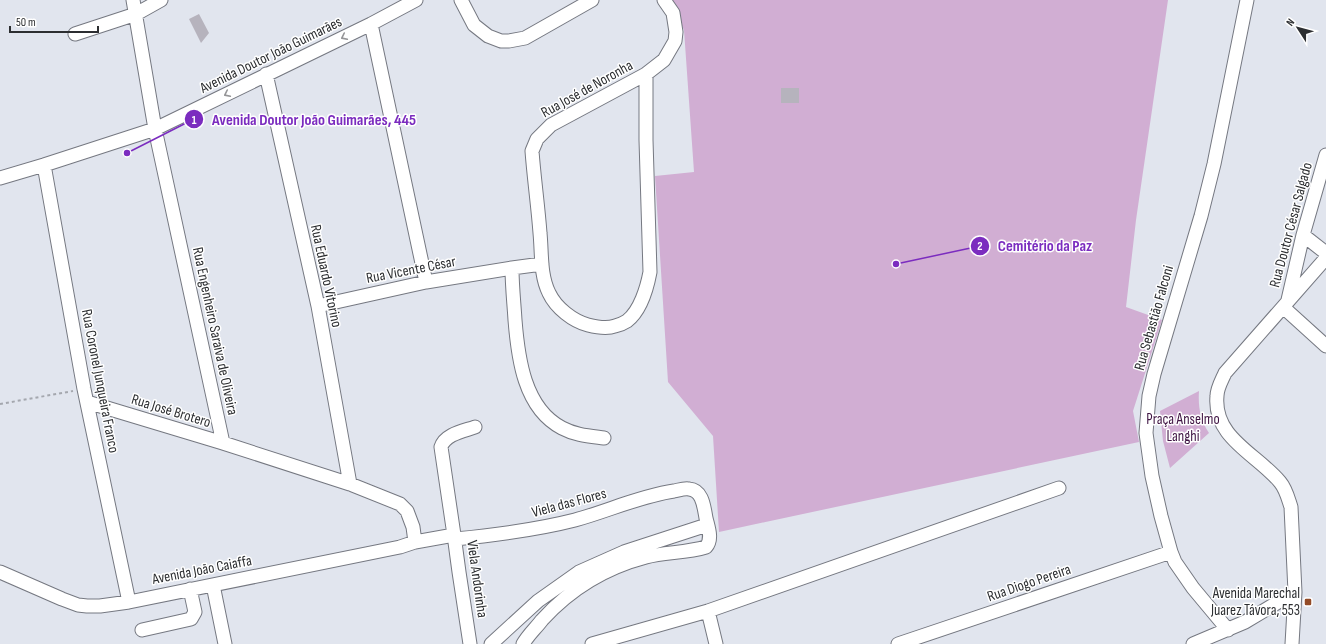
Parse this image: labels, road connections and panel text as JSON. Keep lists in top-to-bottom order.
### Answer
{
  "streets": {
    "street": [
      "Avenida Doutor João Guimarães",
      "Rua José de Noronha",
      "Rua Doutor César Salgado",
      "Rua Vicente César",
      "Rua Eduardo Vitorino",
      "Rua Sebastião Falconi",
      "Rua Engenheiro Saraiva de Oliveira",
      "Rua Coronel Junqueira Franco",
      "Rua José Brotero",
      "Viela das Flores",
      "Avenida João Caiaffa",
      "Viela Andorinha",
      "Rua Diogo Pereira"
    ]
  },
  "crossings": [
    ["Avenida Doutor João Guimarães", "Rua Eduardo Vitorino"],
    ["Avenida Doutor João Guimarães", "Rua Engenheiro Saraiva de Oliveira"],
    ["Avenida Doutor João Guimarães", "Rua Coronel Junqueira Franco"],
    ["Rua José de Noronha", "Rua Vicente César"],
    ["Rua Vicente César", "Rua Eduardo Vitorino"],
    ["Rua Sebastião Falconi", "Rua Diogo Pereira"],
    ["Rua Engenheiro Saraiva de Oliveira", "Rua José Brotero"],
    ["Rua Coronel Junqueira Franco", "Rua José Brotero"],
    ["Rua Coronel Junqueira Franco", "Avenida João Caiaffa"],
    ["Viela das Flores", "Viela Andorinha"],
    ["Avenida João Caiaffa", "Viela Andorinha"]
  ],
  "one_way": ["Avenida Doutor João Guimarães"],
  "parks": ["Praça Anselmo Langhi"],
  "places": {
    "other": ["Avenida Doutor João Guimarães, 445", "Cemitério da Paz"],
    "transit": ["Avenida Marechal Juarez Távora, 553"]
  },
  "scale_bar": "50 m",
  "north": "top left"
}
